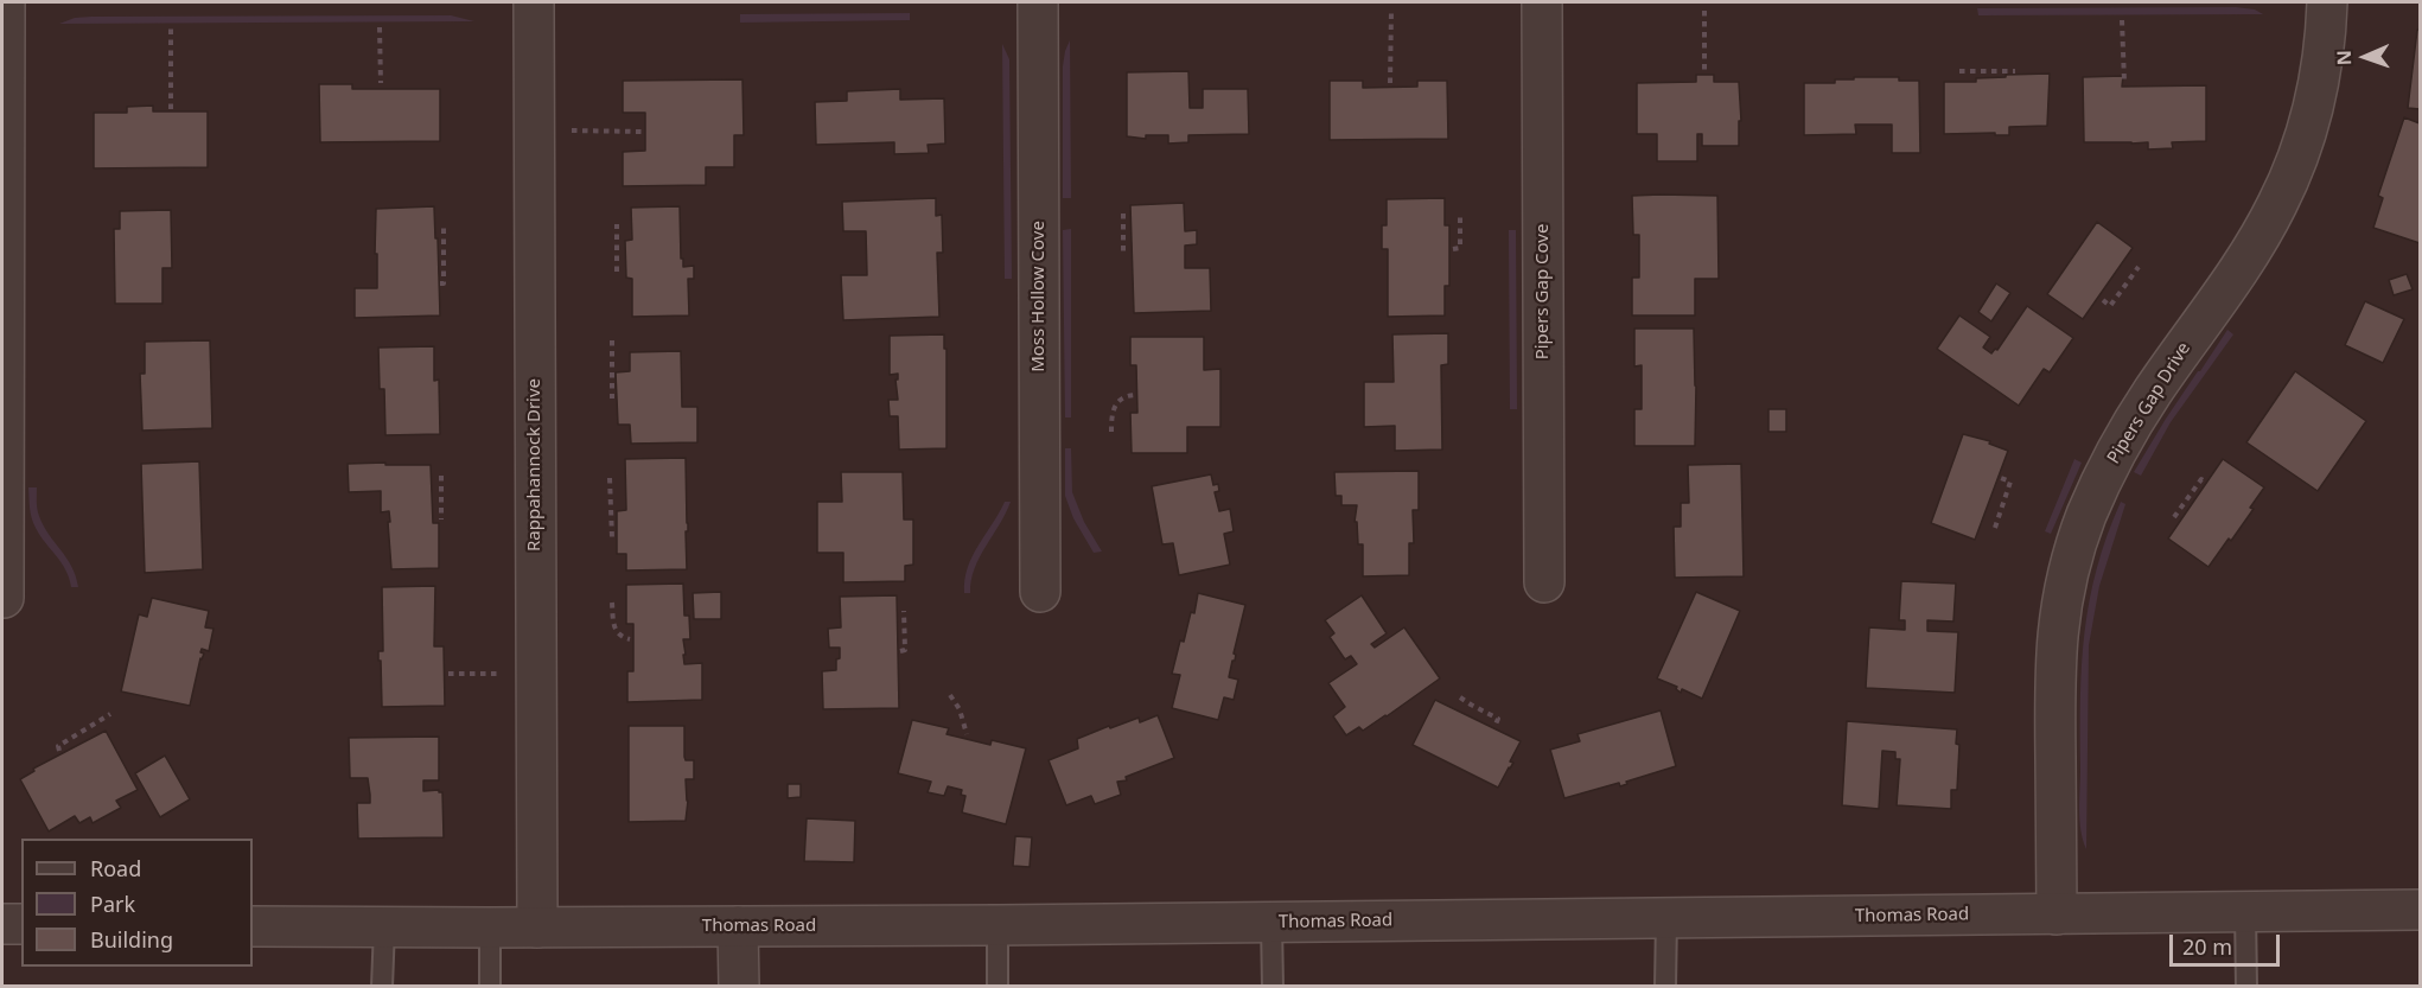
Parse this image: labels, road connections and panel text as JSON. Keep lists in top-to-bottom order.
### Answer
{
  "streets": {
    "street": [
      "Pipers Gap Cove",
      "Moss Hollow Cove",
      "Pipers Gap Drive",
      "Rappahannock Drive",
      "Thomas Road"
    ]
  },
  "crossings": [
    ["Pipers Gap Drive", "Thomas Road"],
    ["Rappahannock Drive", "Thomas Road"]
  ],
  "legend": ["Road", "Park", "Building"],
  "scale_bar": "20 m",
  "north": "left"
}
